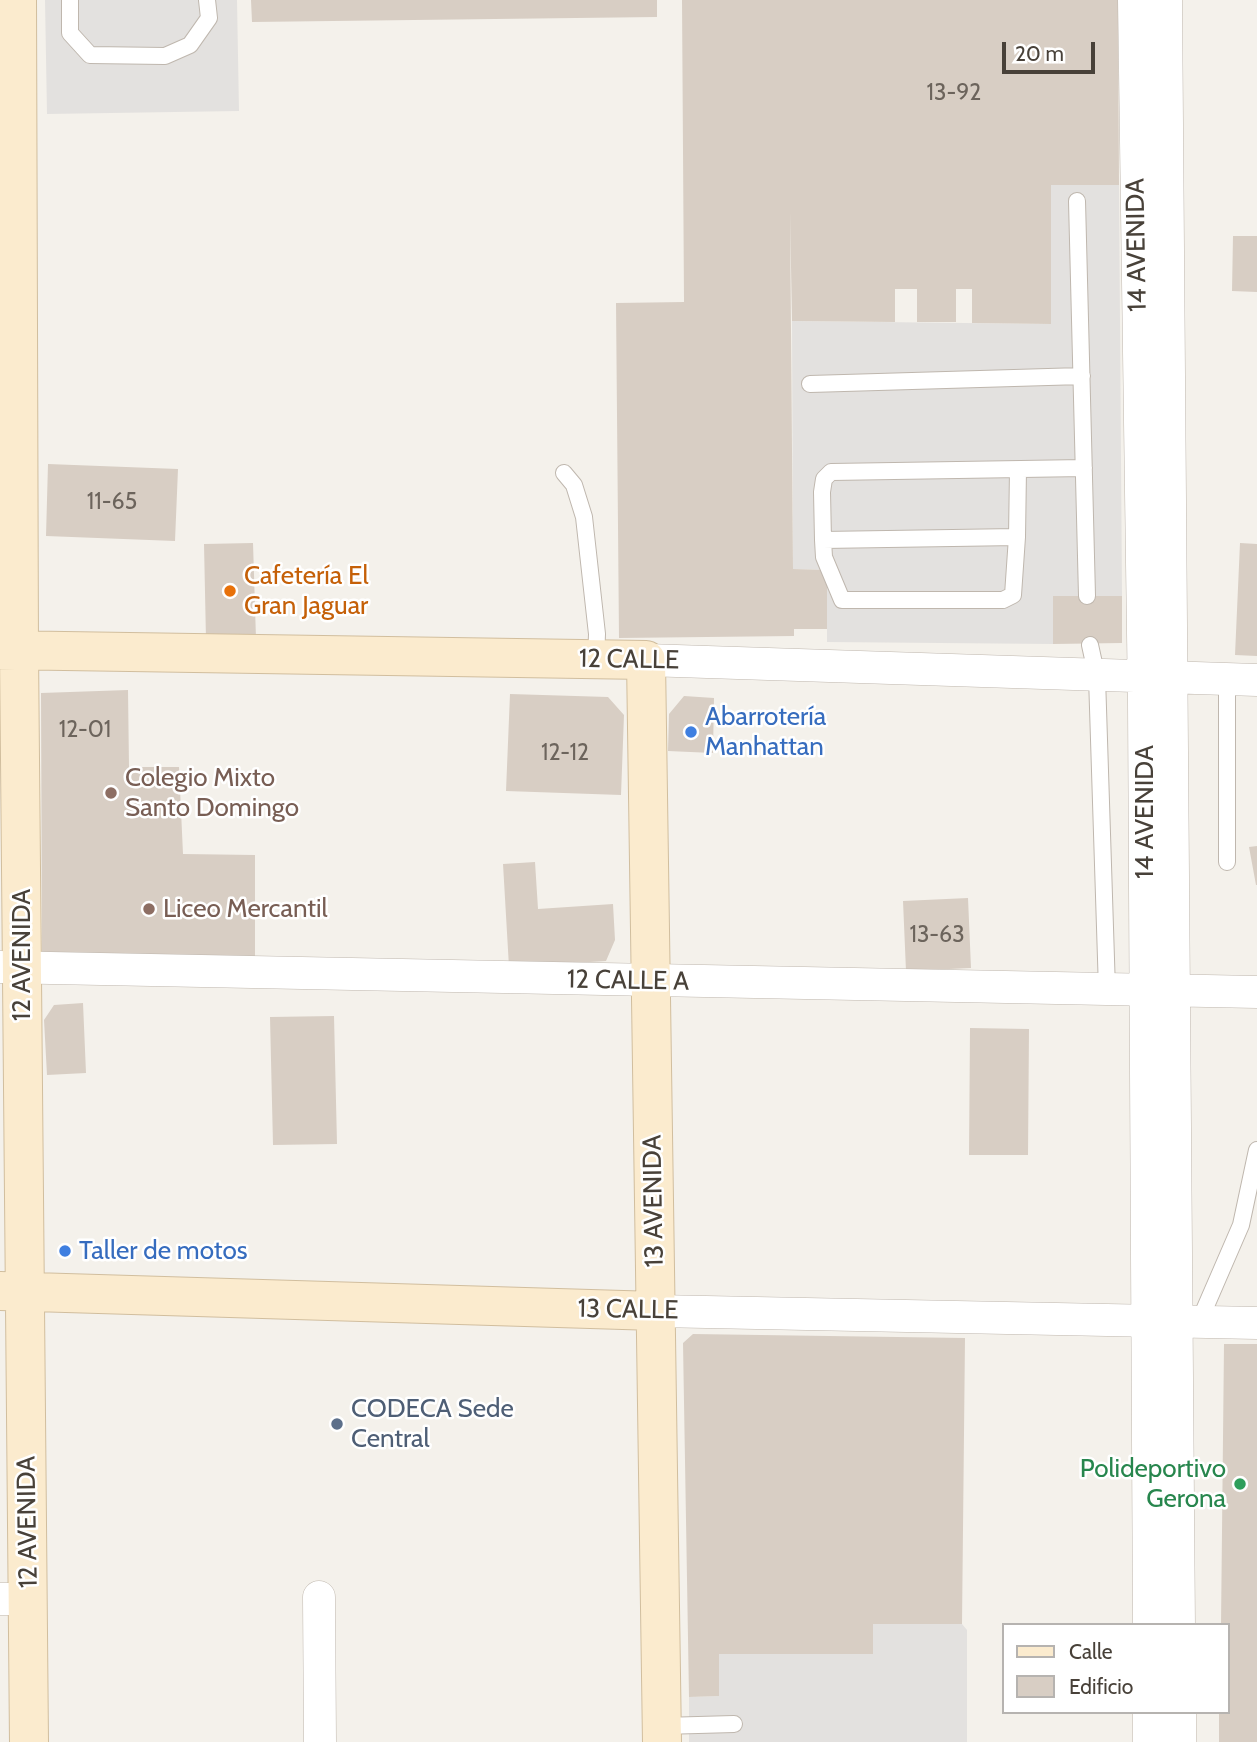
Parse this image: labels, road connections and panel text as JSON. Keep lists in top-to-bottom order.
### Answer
{
  "streets": {
    "street": [
      "14 AVENIDA",
      "12 CALLE",
      "12 AVENIDA",
      "12 CALLE A",
      "13 AVENIDA",
      "13 CALLE"
    ]
  },
  "crossings": [
    ["14 AVENIDA", "12 CALLE"],
    ["14 AVENIDA", "12 CALLE A"],
    ["14 AVENIDA", "13 CALLE"],
    ["12 CALLE", "12 AVENIDA"],
    ["12 CALLE", "13 AVENIDA"],
    ["12 AVENIDA", "12 CALLE A"],
    ["12 AVENIDA", "13 CALLE"],
    ["12 CALLE A", "13 AVENIDA"],
    ["13 AVENIDA", "13 CALLE"]
  ],
  "places": [
    "Cafetería El Gran Jaguar",
    "Abarrotería Manhattan",
    "Colegio Mixto Santo Domingo",
    "Liceo Mercantil",
    "Taller de motos",
    "CODECA Sede Central",
    "Polideportivo Gerona"
  ],
  "house_numbers": [
    "13-92",
    "11-65",
    "12-01",
    "12-12",
    "13-63"
  ],
  "legend": ["Calle", "Edificio"],
  "scale_bar": "20 m"
}
